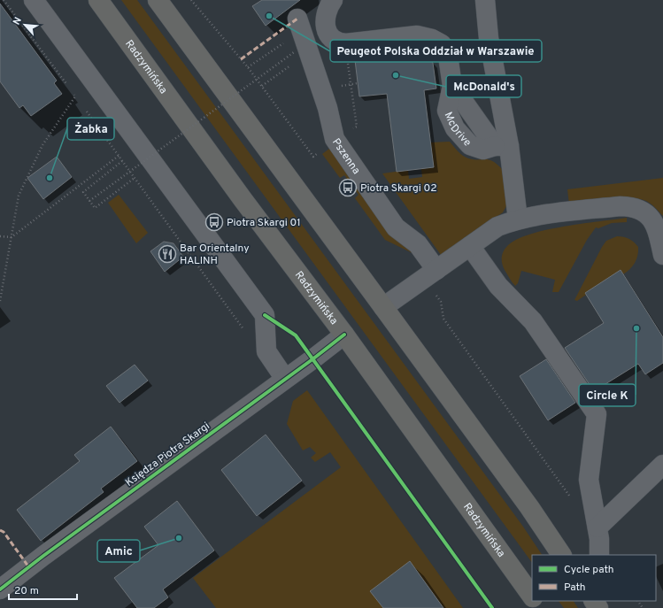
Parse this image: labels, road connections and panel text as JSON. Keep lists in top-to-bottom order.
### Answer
{
  "streets": {
    "main road": ["Radzymińska"],
    "street": ["Pszenna", "Księdza Piotra Skargi"]
  },
  "crossings": [
    ["Radzymińska", "Księdza Piotra Skargi"]
  ],
  "places": {
    "other": [
      "Peugeot Polska Oddział w Warszawie",
      "McDonald's",
      "Żabka",
      "Circle K",
      "Amic"
    ],
    "bus stop": ["Piotra Skargi 02", "Piotra Skargi 01"],
    "restaurant": ["Bar Orientalny HALINH"]
  },
  "legend": ["Cycle path", "Path"],
  "scale_bar": "20 m",
  "north": "top left"
}
